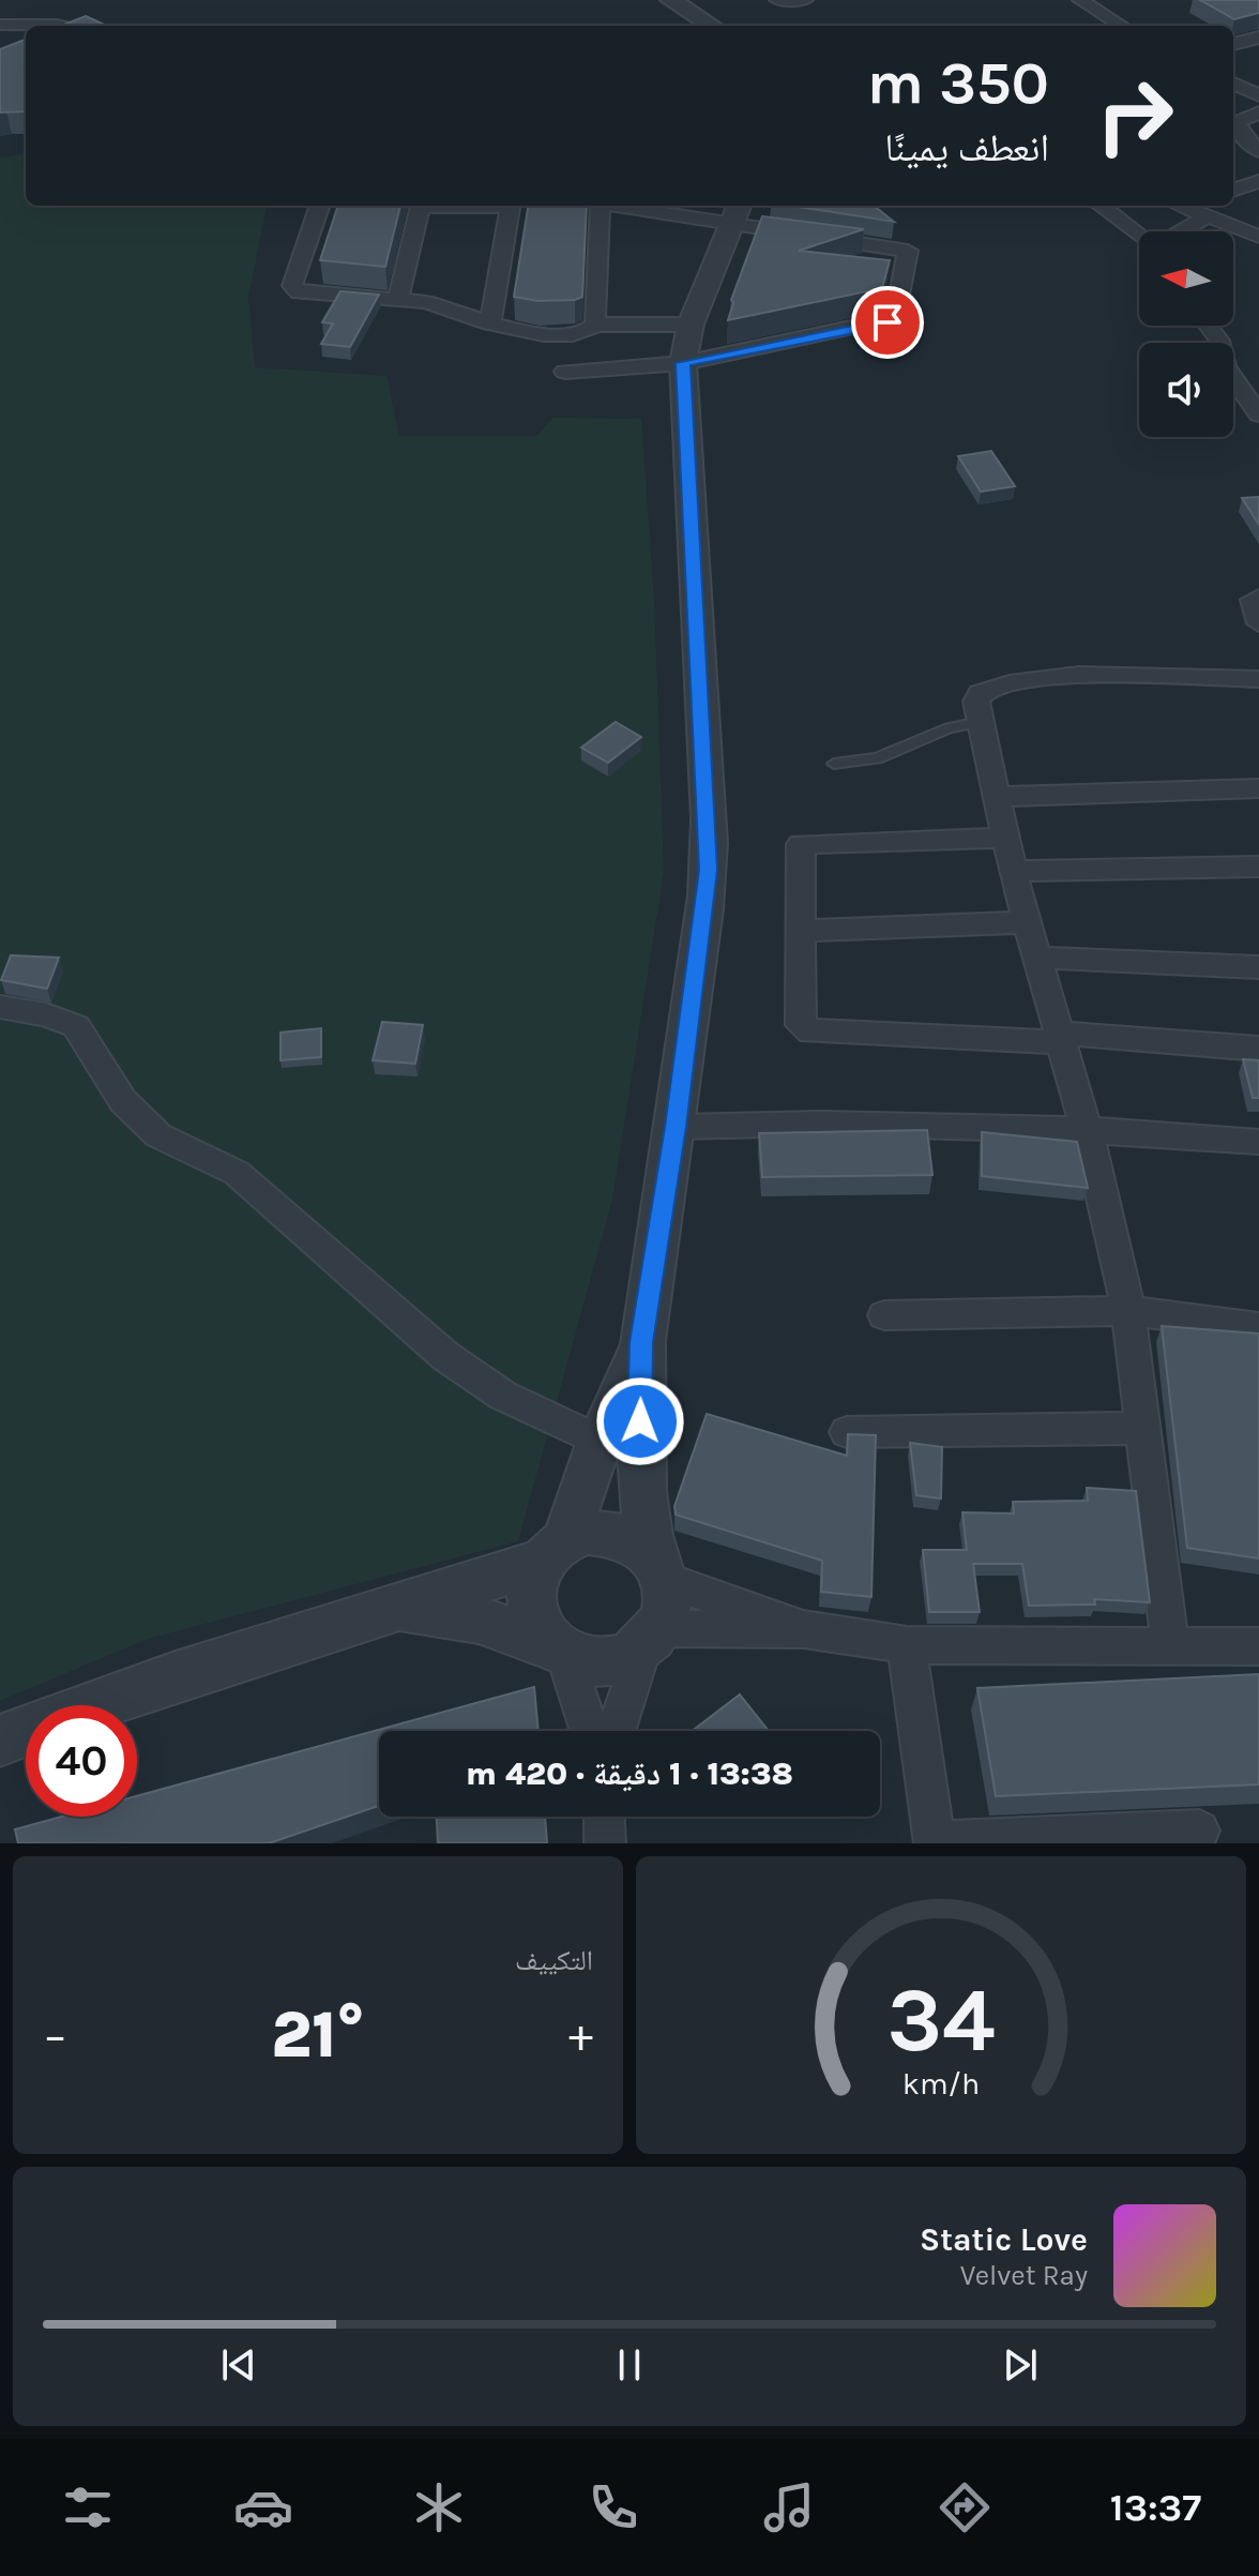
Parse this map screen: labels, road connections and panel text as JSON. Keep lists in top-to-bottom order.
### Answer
{
  "north": "left",
  "page": {
    "turn": ["350 m", "انعطف يمينًا"],
    "limit": "40",
    "trip": "13:38 · 1 دقيقة · 420 m",
    "tile": "التكييف",
    "heat": ["−", "21°", "+"],
    "song": ["Static Love", "Velvet Ray"],
    "tabs": "13:37",
    "gauge": ["34", "km/h"]
  }
}
